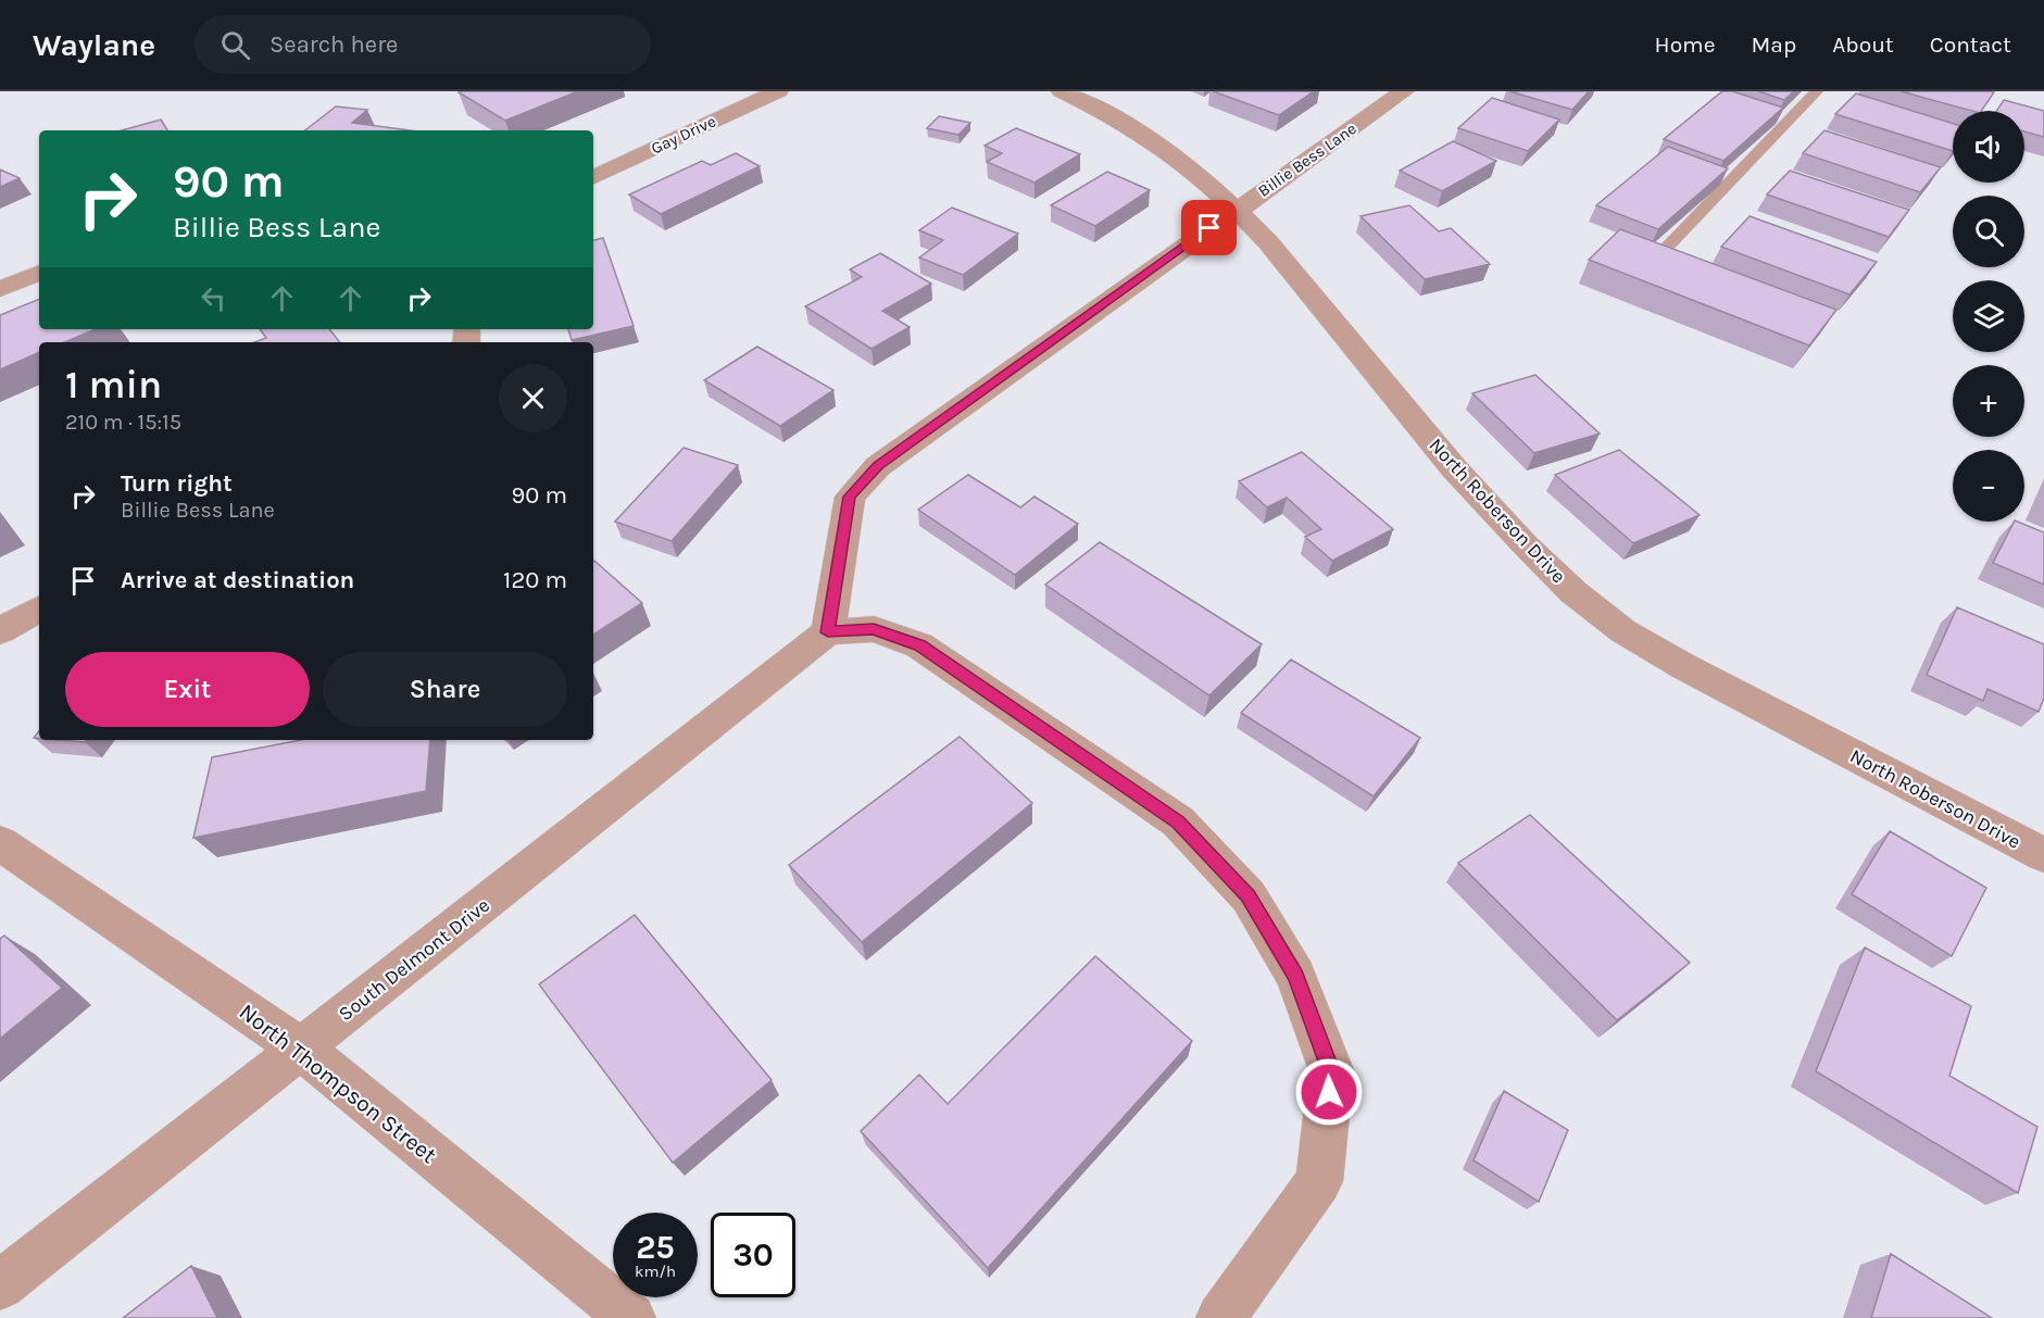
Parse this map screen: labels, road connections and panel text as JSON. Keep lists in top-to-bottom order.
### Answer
{
  "streets": {
    "street": [
      "Gay Drive",
      "Billie Bess Lane",
      "North Roberson Drive",
      "South Delmont Drive",
      "North Thompson Street"
    ]
  },
  "crossings": [
    ["Billie Bess Lane", "North Roberson Drive"],
    ["Billie Bess Lane", "South Delmont Drive"],
    ["South Delmont Drive", "North Thompson Street"]
  ],
  "page": {
    "header": "Waylane",
    "search": "Search here",
    "nav": [
      "Home",
      "Map",
      "About",
      "Contact"
    ],
    "map_buttons": ["+", "−"],
    "turn": ["90 m", "Billie Bess Lane"],
    "heading": ["1 min", "210 m · 15:15"],
    "list": [
      {
        "name": "Turn right",
        "note": "Billie Bess Lane",
        "value": "90 m"
      },
      {
        "name": "Arrive at destination",
        "value": "120 m"
      }
    ],
    "buttons": ["Exit", "Share"],
    "speed": "25 km/h",
    "limit": "30"
  }
}
